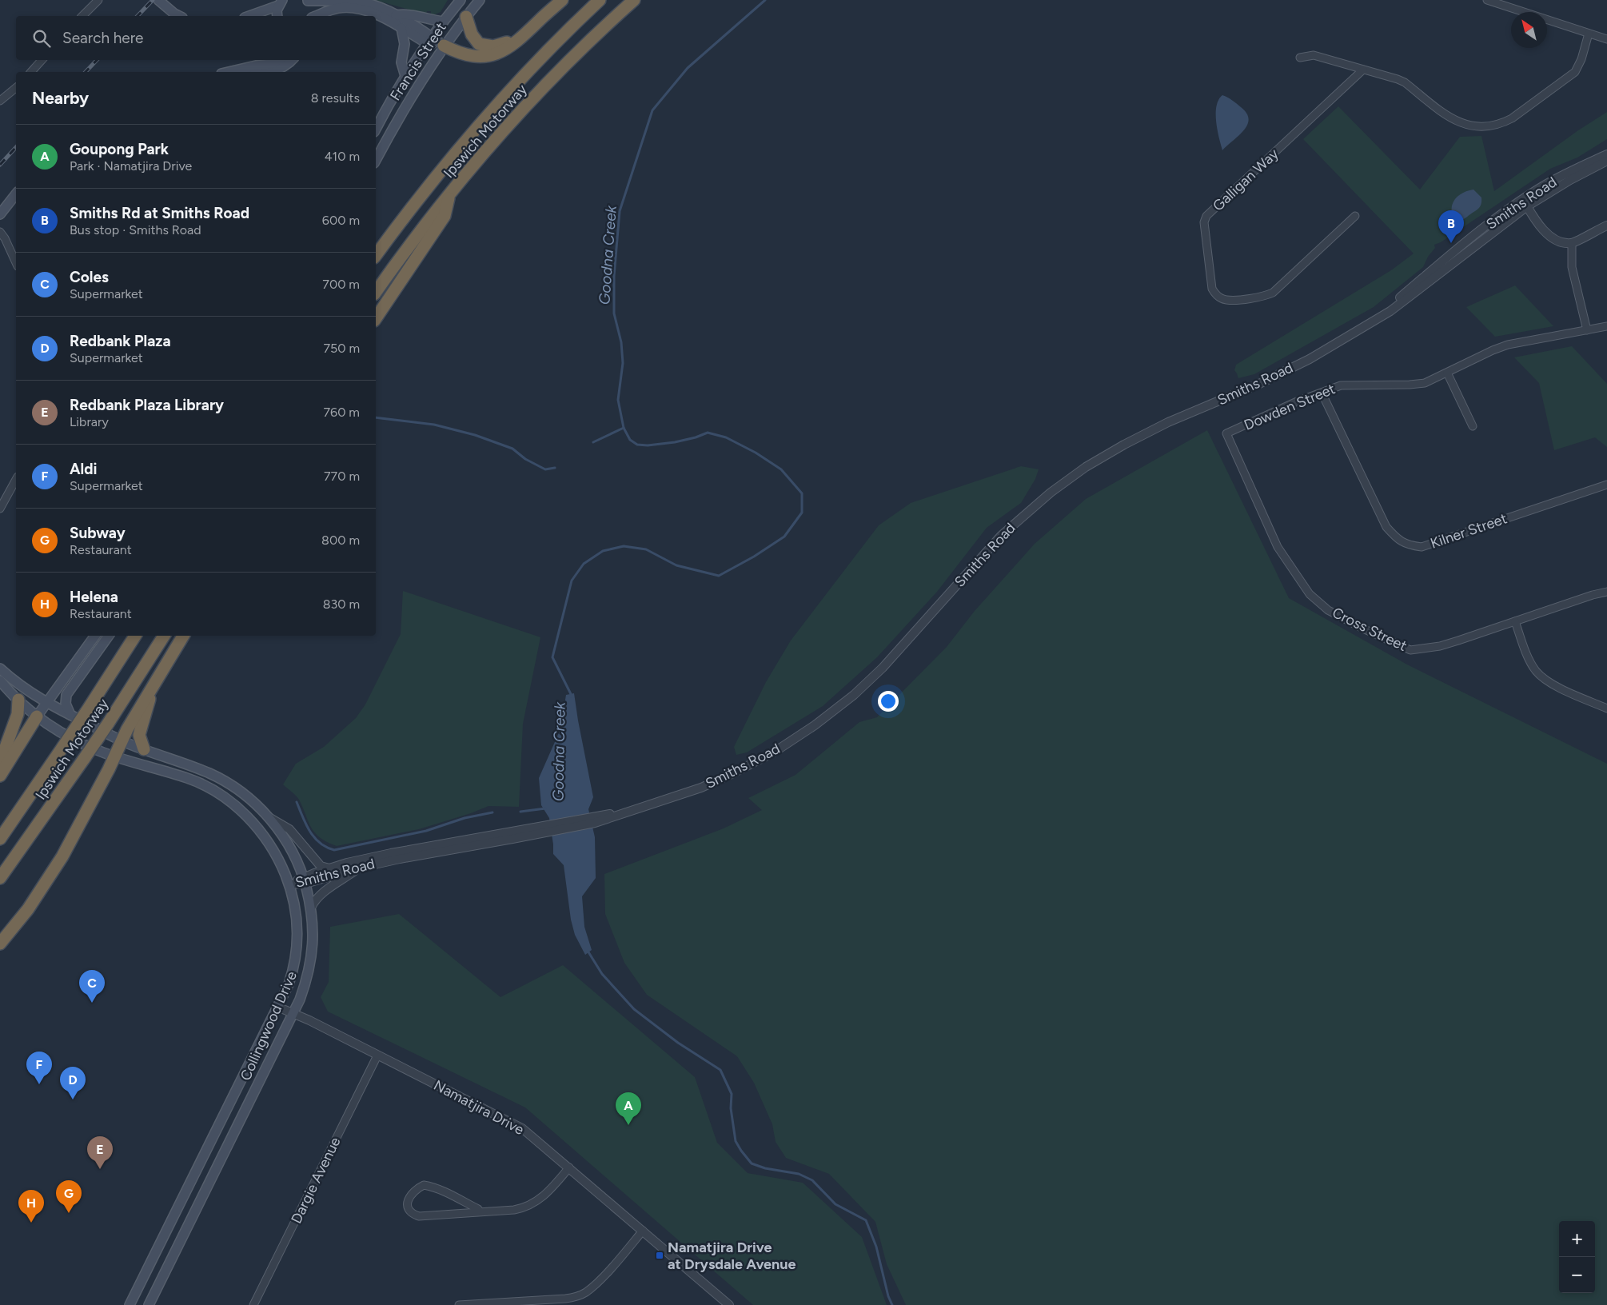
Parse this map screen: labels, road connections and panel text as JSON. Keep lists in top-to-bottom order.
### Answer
{
  "streets": {
    "highway": ["Ipswich Motorway"],
    "main road": ["Francis Street", "Collingwood Drive"],
    "street": [
      "Galligan Way",
      "Smiths Road",
      "Dowden Street",
      "Kilner Street",
      "Cross Street",
      "Namatjira Drive",
      "Dargie Avenue"
    ]
  },
  "crossings": [
    ["Smiths Road", "Collingwood Drive"],
    ["Dowden Street", "Kilner Street"],
    ["Dowden Street", "Cross Street"],
    ["Collingwood Drive", "Namatjira Drive"],
    ["Namatjira Drive", "Dargie Avenue"]
  ],
  "water": ["Goodna Creek"],
  "places": {
    "transit": ["Namatjira Drive at Drysdale Avenue"]
  },
  "north": "top left",
  "page": {
    "search": "Search here",
    "heading": ["Nearby", "8 results"],
    "list": [
      {
        "mark": "A",
        "name": "Goupong Park",
        "note": "Park · Namatjira Drive",
        "value": "410 m"
      },
      {
        "mark": "B",
        "name": "Smiths Rd at Smiths Road",
        "note": "Bus stop · Smiths Road",
        "value": "600 m"
      },
      {
        "mark": "C",
        "name": "Coles",
        "note": "Supermarket",
        "value": "700 m"
      },
      {
        "mark": "D",
        "name": "Redbank Plaza",
        "note": "Supermarket",
        "value": "750 m"
      },
      {
        "mark": "E",
        "name": "Redbank Plaza Library",
        "note": "Library",
        "value": "760 m"
      },
      {
        "mark": "F",
        "name": "Aldi",
        "note": "Supermarket",
        "value": "770 m"
      },
      {
        "mark": "G",
        "name": "Subway",
        "note": "Restaurant",
        "value": "800 m"
      },
      {
        "mark": "H",
        "name": "Helena",
        "note": "Restaurant",
        "value": "830 m"
      }
    ],
    "pins": [
      "B",
      "C",
      "F",
      "D",
      "A",
      "E",
      "G",
      "H"
    ],
    "map_buttons": ["+", "−"]
  }
}
